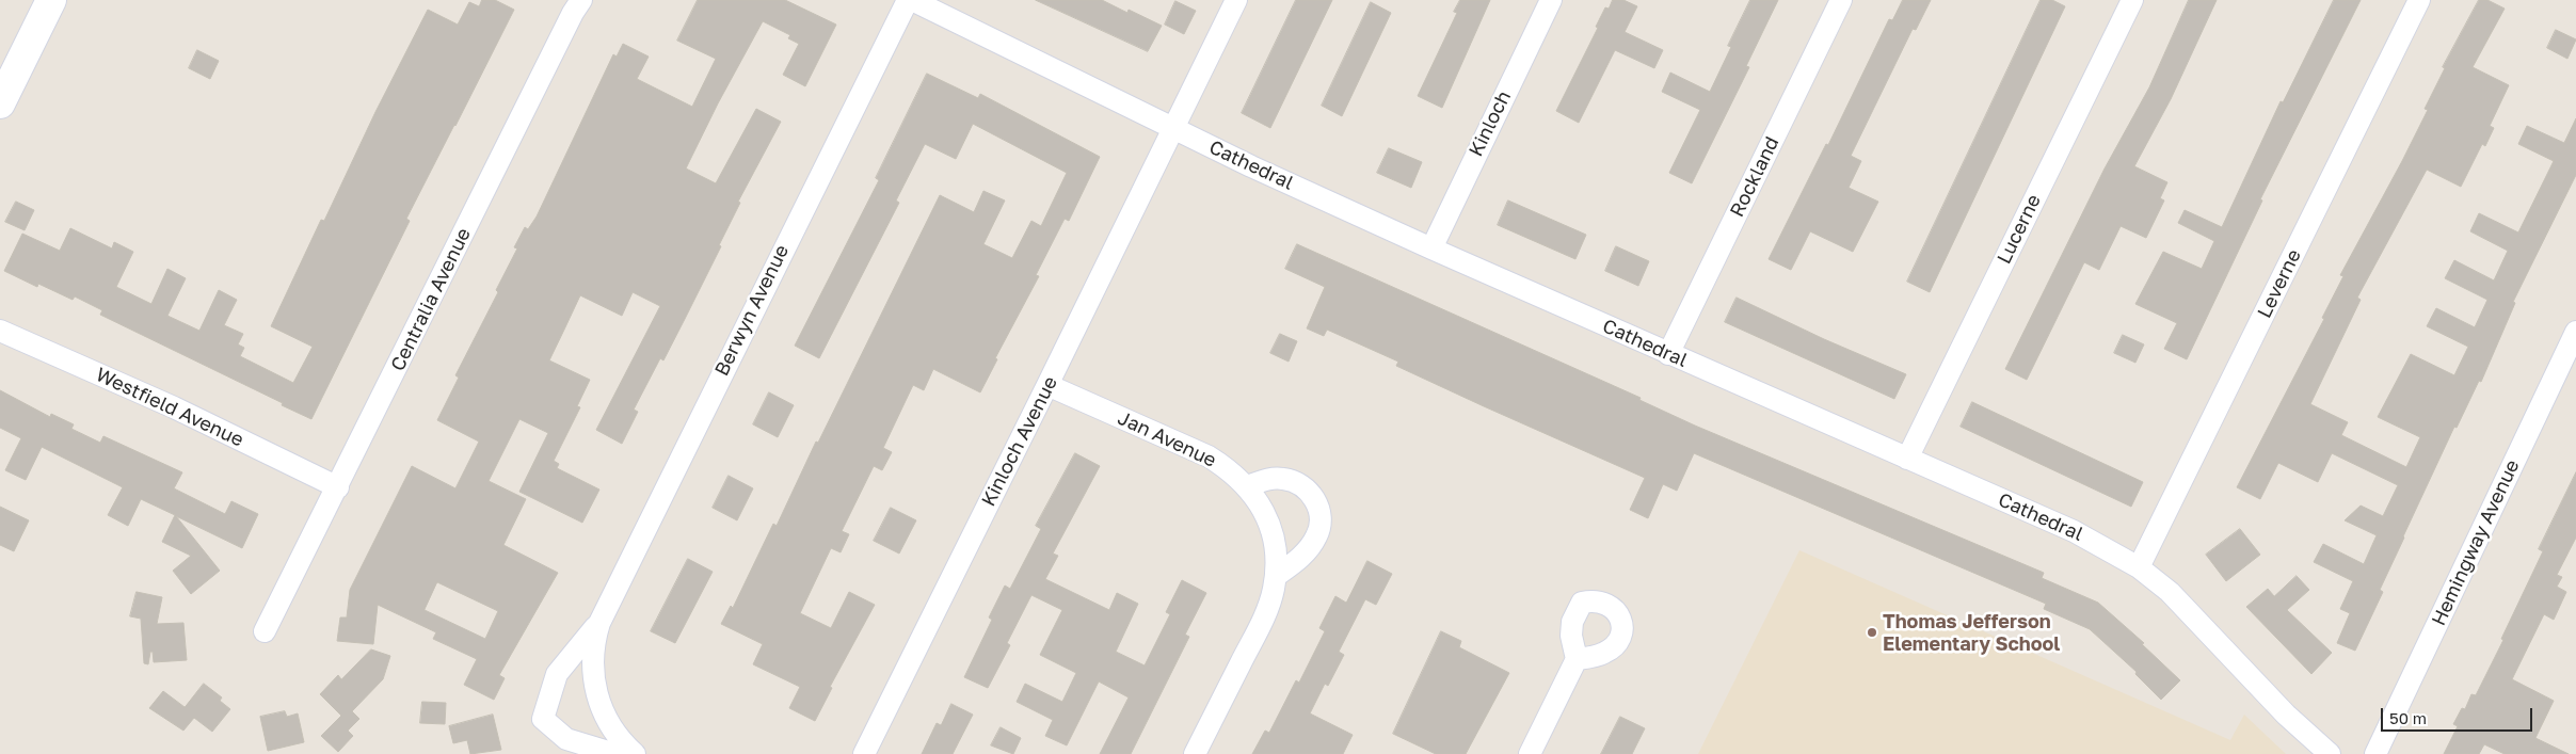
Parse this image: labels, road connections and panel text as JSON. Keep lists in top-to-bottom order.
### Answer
{
  "streets": {
    "street": [
      "Kinloch",
      "Cathedral",
      "Rockland",
      "Lucerne",
      "Leverne",
      "Centralia Avenue",
      "Berwyn Avenue",
      "Westfield Avenue",
      "Jan Avenue",
      "Kinloch Avenue",
      "Hemingway Avenue"
    ]
  },
  "crossings": [
    ["Kinloch", "Cathedral"],
    ["Cathedral", "Rockland"],
    ["Cathedral", "Lucerne"],
    ["Cathedral", "Leverne"],
    ["Cathedral", "Berwyn Avenue"],
    ["Cathedral", "Kinloch Avenue"],
    ["Centralia Avenue", "Westfield Avenue"],
    ["Jan Avenue", "Kinloch Avenue"]
  ],
  "places": ["Thomas Jefferson Elementary School"],
  "scale_bar": "50 m"
}
